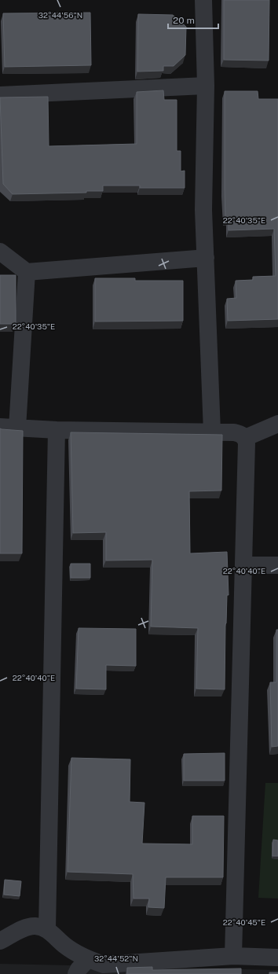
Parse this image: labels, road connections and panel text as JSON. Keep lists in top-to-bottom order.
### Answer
{
  "scale_bar": "20 m",
  "coordinates": [
    "32°44'56\"N",
    "22°40'35\"E",
    "22°40'40\"E",
    "22°40'45\"E",
    "32°44'52\"N"
  ]
}
